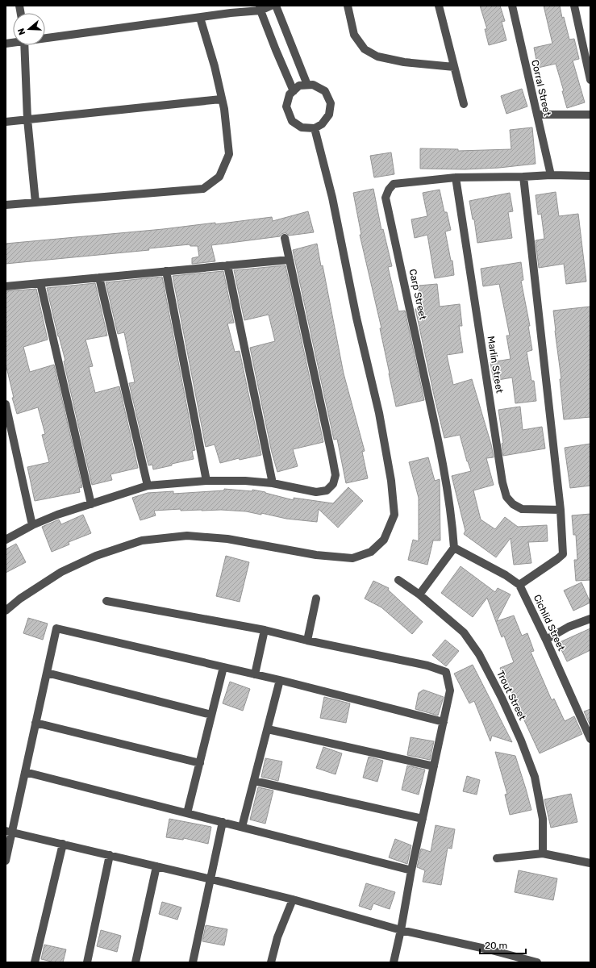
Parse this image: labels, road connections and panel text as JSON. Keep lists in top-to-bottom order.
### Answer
{
  "streets": {
    "street": [
      "Corral Street",
      "Carp Street",
      "Marlin Street",
      "Cichlid Street",
      "Trout Street"
    ]
  },
  "crossings": [
    ["Corral Street", "Carp Street"],
    ["Carp Street", "Marlin Street"],
    ["Carp Street", "Cichlid Street"]
  ],
  "scale_bar": "20 m",
  "north": "left"
}
